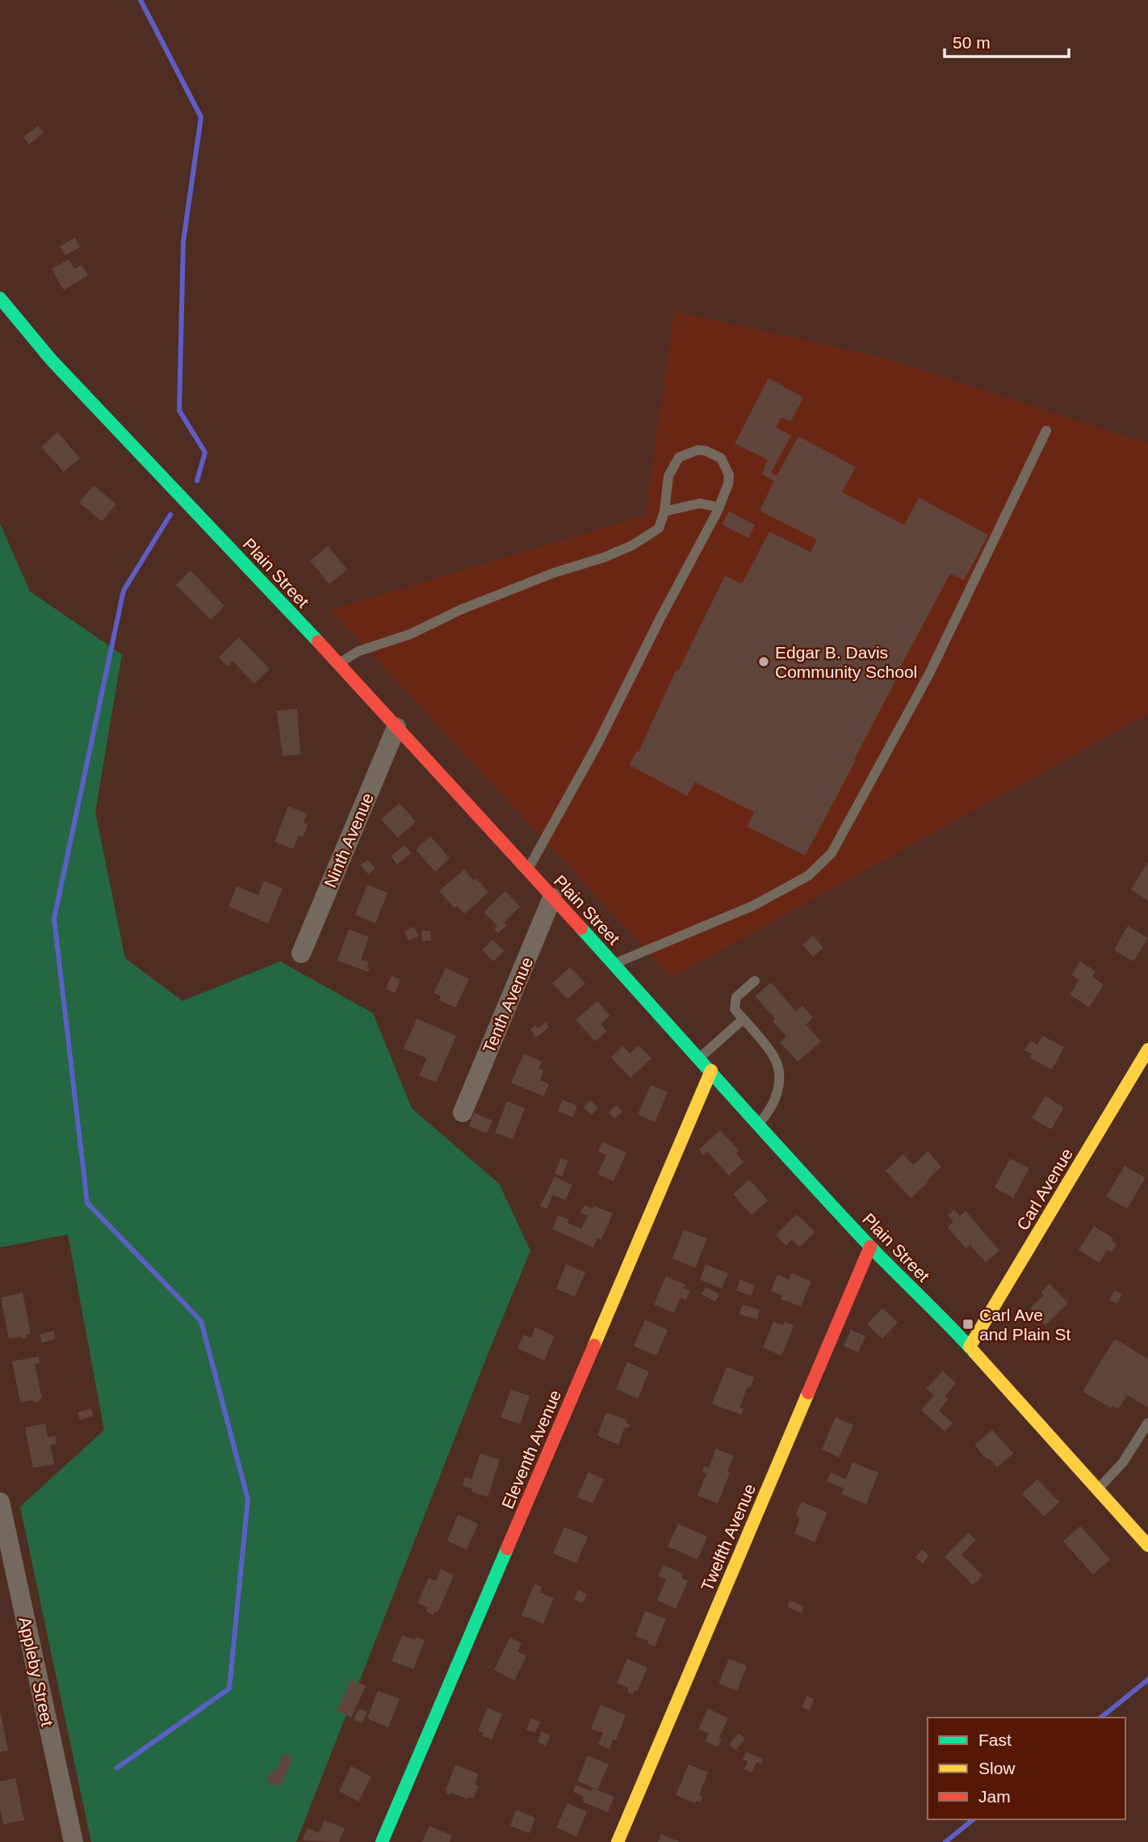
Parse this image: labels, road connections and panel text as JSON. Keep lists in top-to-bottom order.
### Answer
{
  "streets": {
    "street": [
      "Plain Street",
      "Ninth Avenue",
      "Tenth Avenue",
      "Carl Avenue",
      "Eleventh Avenue",
      "Twelfth Avenue",
      "Appleby Street"
    ]
  },
  "crossings": [
    ["Plain Street", "Ninth Avenue"],
    ["Plain Street", "Tenth Avenue"],
    ["Plain Street", "Carl Avenue"],
    ["Plain Street", "Eleventh Avenue"],
    ["Plain Street", "Twelfth Avenue"]
  ],
  "places": {
    "other": ["Edgar B. Davis Community School"],
    "transit": ["Carl Ave and Plain St"]
  },
  "legend": ["Fast", "Slow", "Jam"],
  "scale_bar": "50 m"
}
